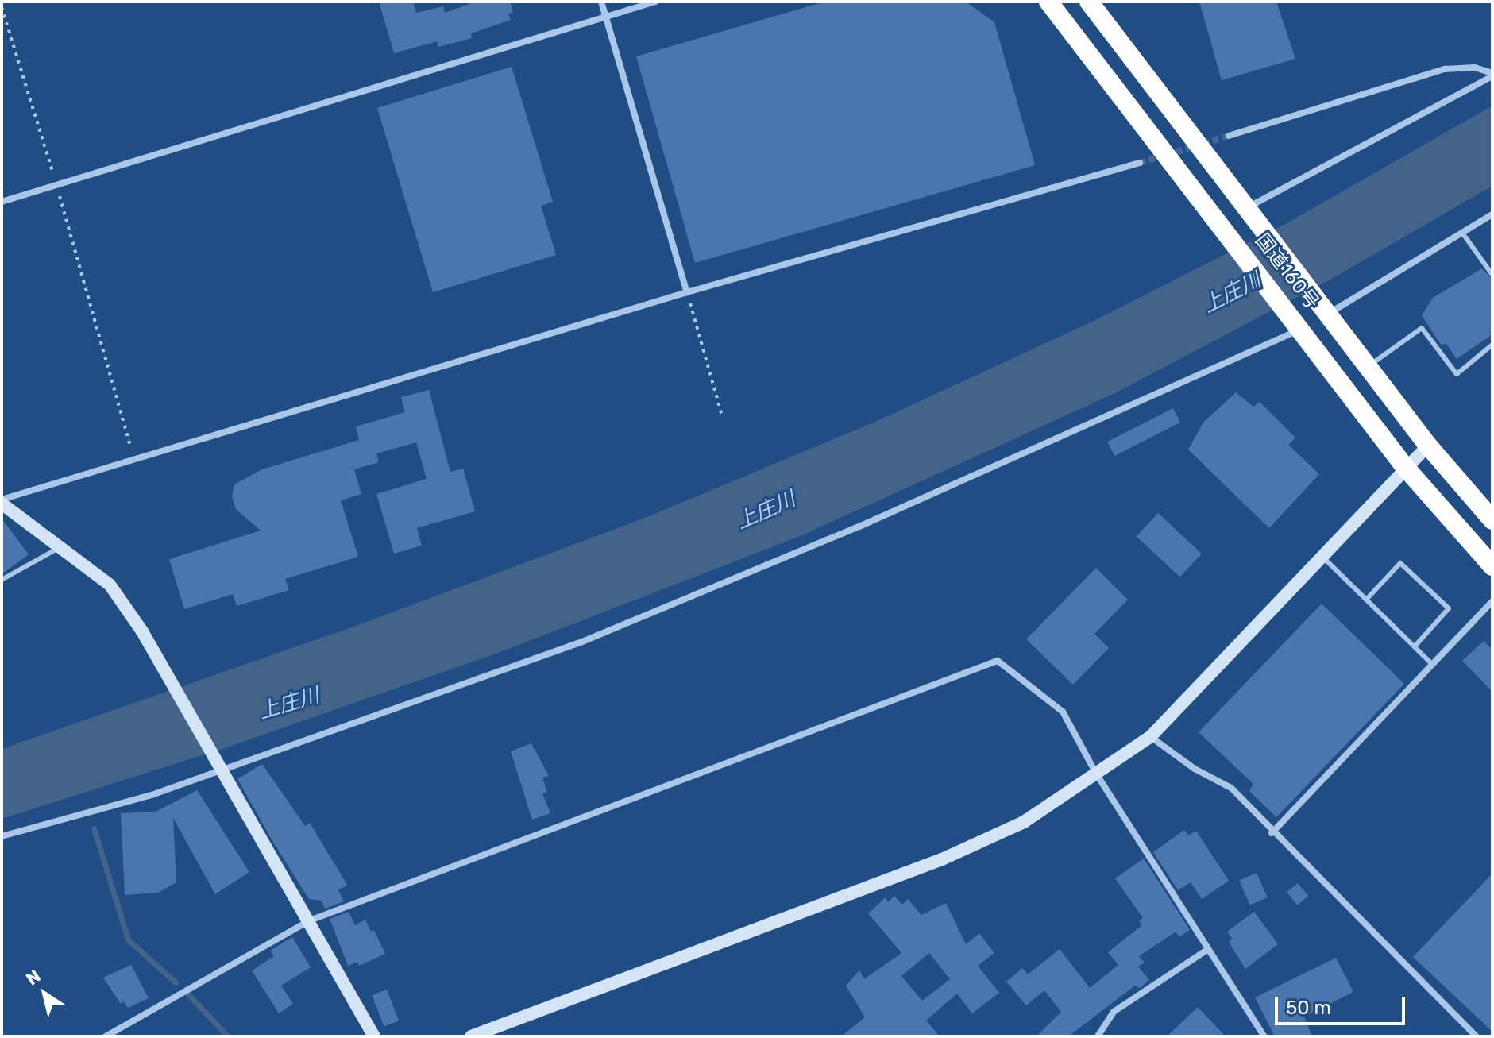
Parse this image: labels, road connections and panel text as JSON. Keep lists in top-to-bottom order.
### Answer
{
  "streets": {
    "highway": ["国道160号"]
  },
  "water": ["上庄川"],
  "scale_bar": "50 m",
  "north": "top left"
}
